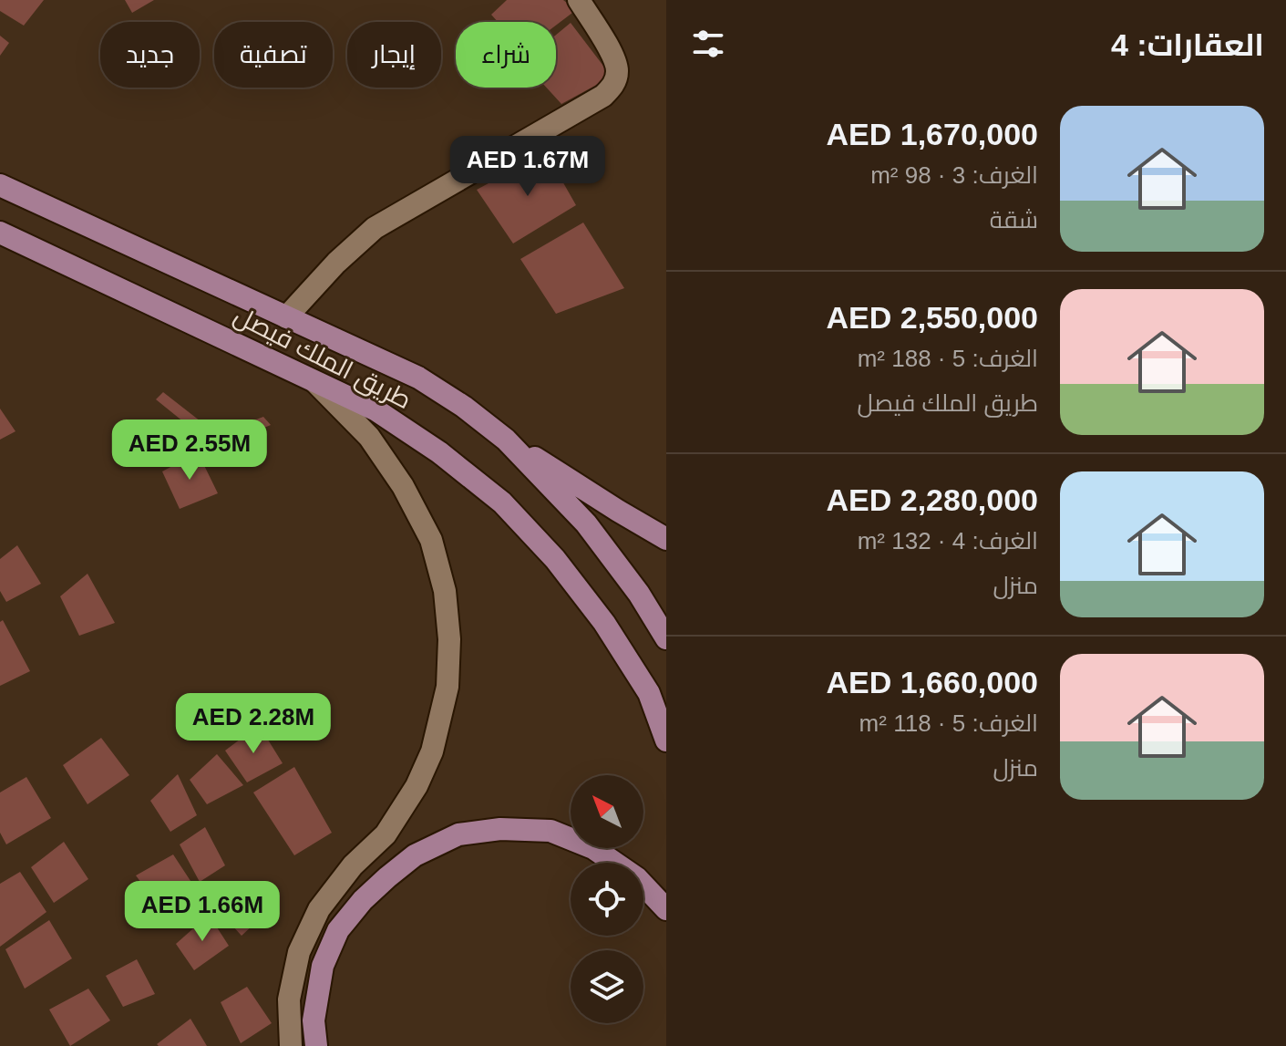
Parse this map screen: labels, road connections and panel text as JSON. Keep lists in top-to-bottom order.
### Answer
{
  "streets": {
    "main road": ["طريق الملك فيصل"]
  },
  "north": "top left",
  "page": {
    "heading": "العقارات: 4",
    "chip": [
      "شراء",
      "إيجار",
      "تصفية",
      "جديد"
    ],
    "list": [
      {
        "name": "AED 1,670,000",
        "note": "الغرف: 3 · 98 m² · شقة"
      },
      {
        "name": "AED 2,550,000",
        "note": "الغرف: 5 · 188 m² · طريق الملك فيصل"
      },
      {
        "name": "AED 2,280,000",
        "note": "الغرف: 4 · 132 m² · منزل"
      },
      {
        "name": "AED 1,660,000",
        "note": "الغرف: 5 · 118 m² · منزل"
      }
    ],
    "price": [
      "AED 1.67M",
      "AED 2.55M",
      "AED 2.28M",
      "AED 1.66M"
    ]
  }
}
